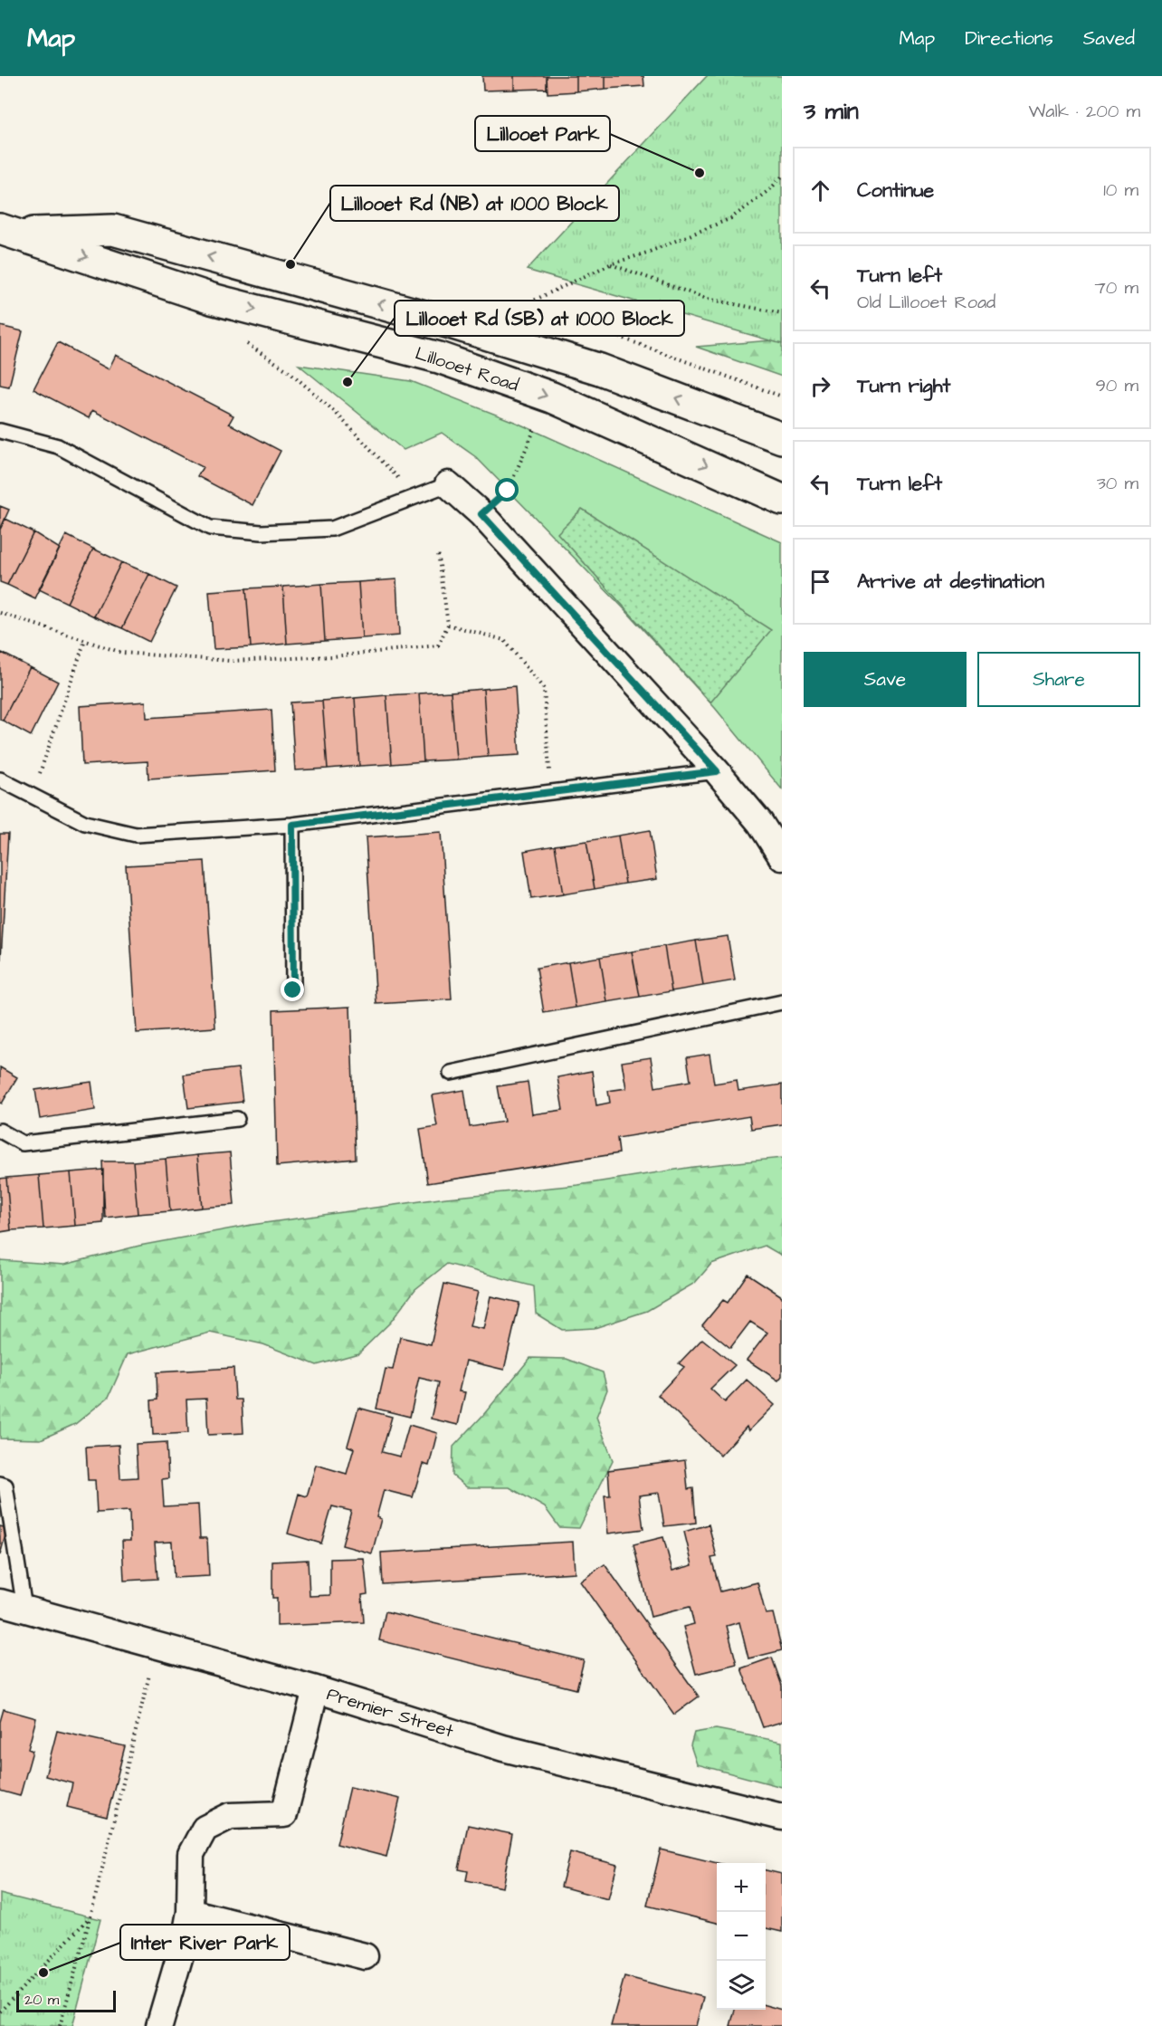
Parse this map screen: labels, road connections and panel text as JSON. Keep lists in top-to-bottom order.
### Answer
{
  "streets": {
    "street": ["Lillooet Road", "Premier Street"]
  },
  "places": [
    "Lillooet Park",
    "Lillooet Rd (NB) at 1000 Block",
    "Lillooet Rd (SB) at 1000 Block",
    "Inter River Park"
  ],
  "scale_bar": "20 m",
  "page": {
    "header": "Map",
    "nav": ["Map", "Directions", "Saved"],
    "heading": ["3 min", "Walk · 200 m"],
    "list": [
      ["Continue", "10 m"],
      ["Turn left", "Old Lillooet Road", "70 m"],
      ["Turn right", "90 m"],
      ["Turn left", "30 m"],
      "Arrive at destination"
    ],
    "buttons": ["Save", "Share"],
    "map_buttons": ["+", "−"],
    "scale": "20 m"
  }
}
